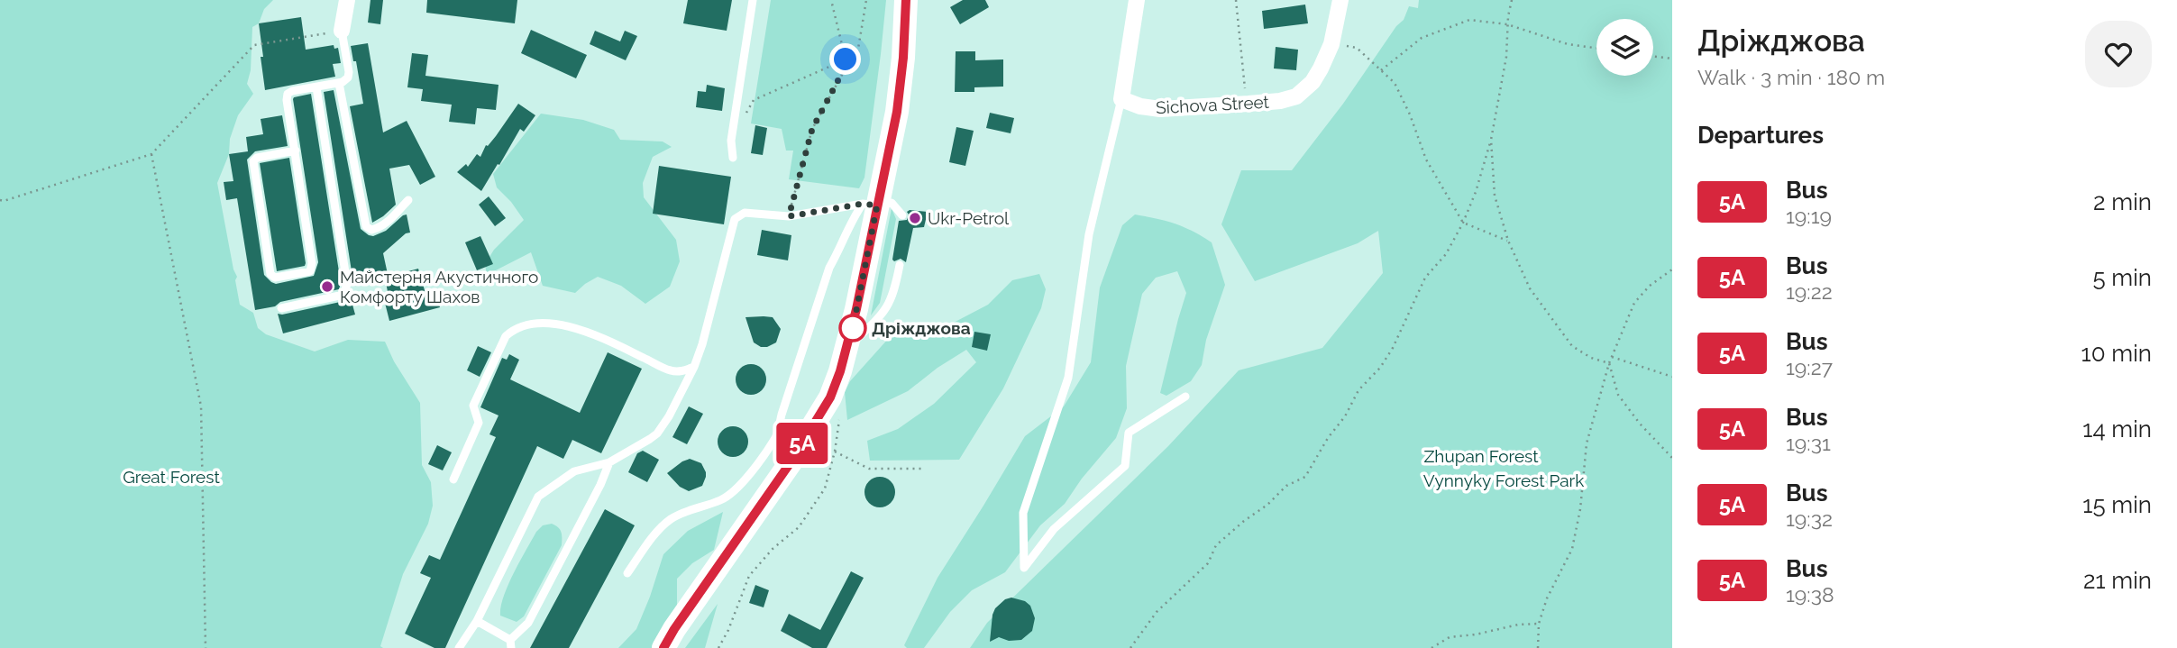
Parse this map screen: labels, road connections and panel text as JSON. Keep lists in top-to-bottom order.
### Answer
{
  "streets": {
    "street": ["Sichova Street"]
  },
  "parks": ["Zhupan Forest", "Great Forest", "Vynnyky Forest Park"],
  "places": ["Ukr-Petrol", "Майстерня Акустичного Комфорту Шахов", "Дріжджова"],
  "lines": ["bus line 5А"],
  "page": {
    "on_map": "5А",
    "heading": [
      ["Дріжджова", "Walk · 3 min · 180 m"],
      "Departures"
    ],
    "list": [
      {
        "mark": "5А",
        "name": "Bus",
        "note": "19:19",
        "value": "2 min"
      },
      {
        "mark": "5А",
        "name": "Bus",
        "note": "19:22",
        "value": "5 min"
      },
      {
        "mark": "5А",
        "name": "Bus",
        "note": "19:27",
        "value": "10 min"
      },
      {
        "mark": "5А",
        "name": "Bus",
        "note": "19:31",
        "value": "14 min"
      },
      {
        "mark": "5А",
        "name": "Bus",
        "note": "19:32",
        "value": "15 min"
      },
      {
        "mark": "5А",
        "name": "Bus",
        "note": "19:38",
        "value": "21 min"
      }
    ]
  }
}
